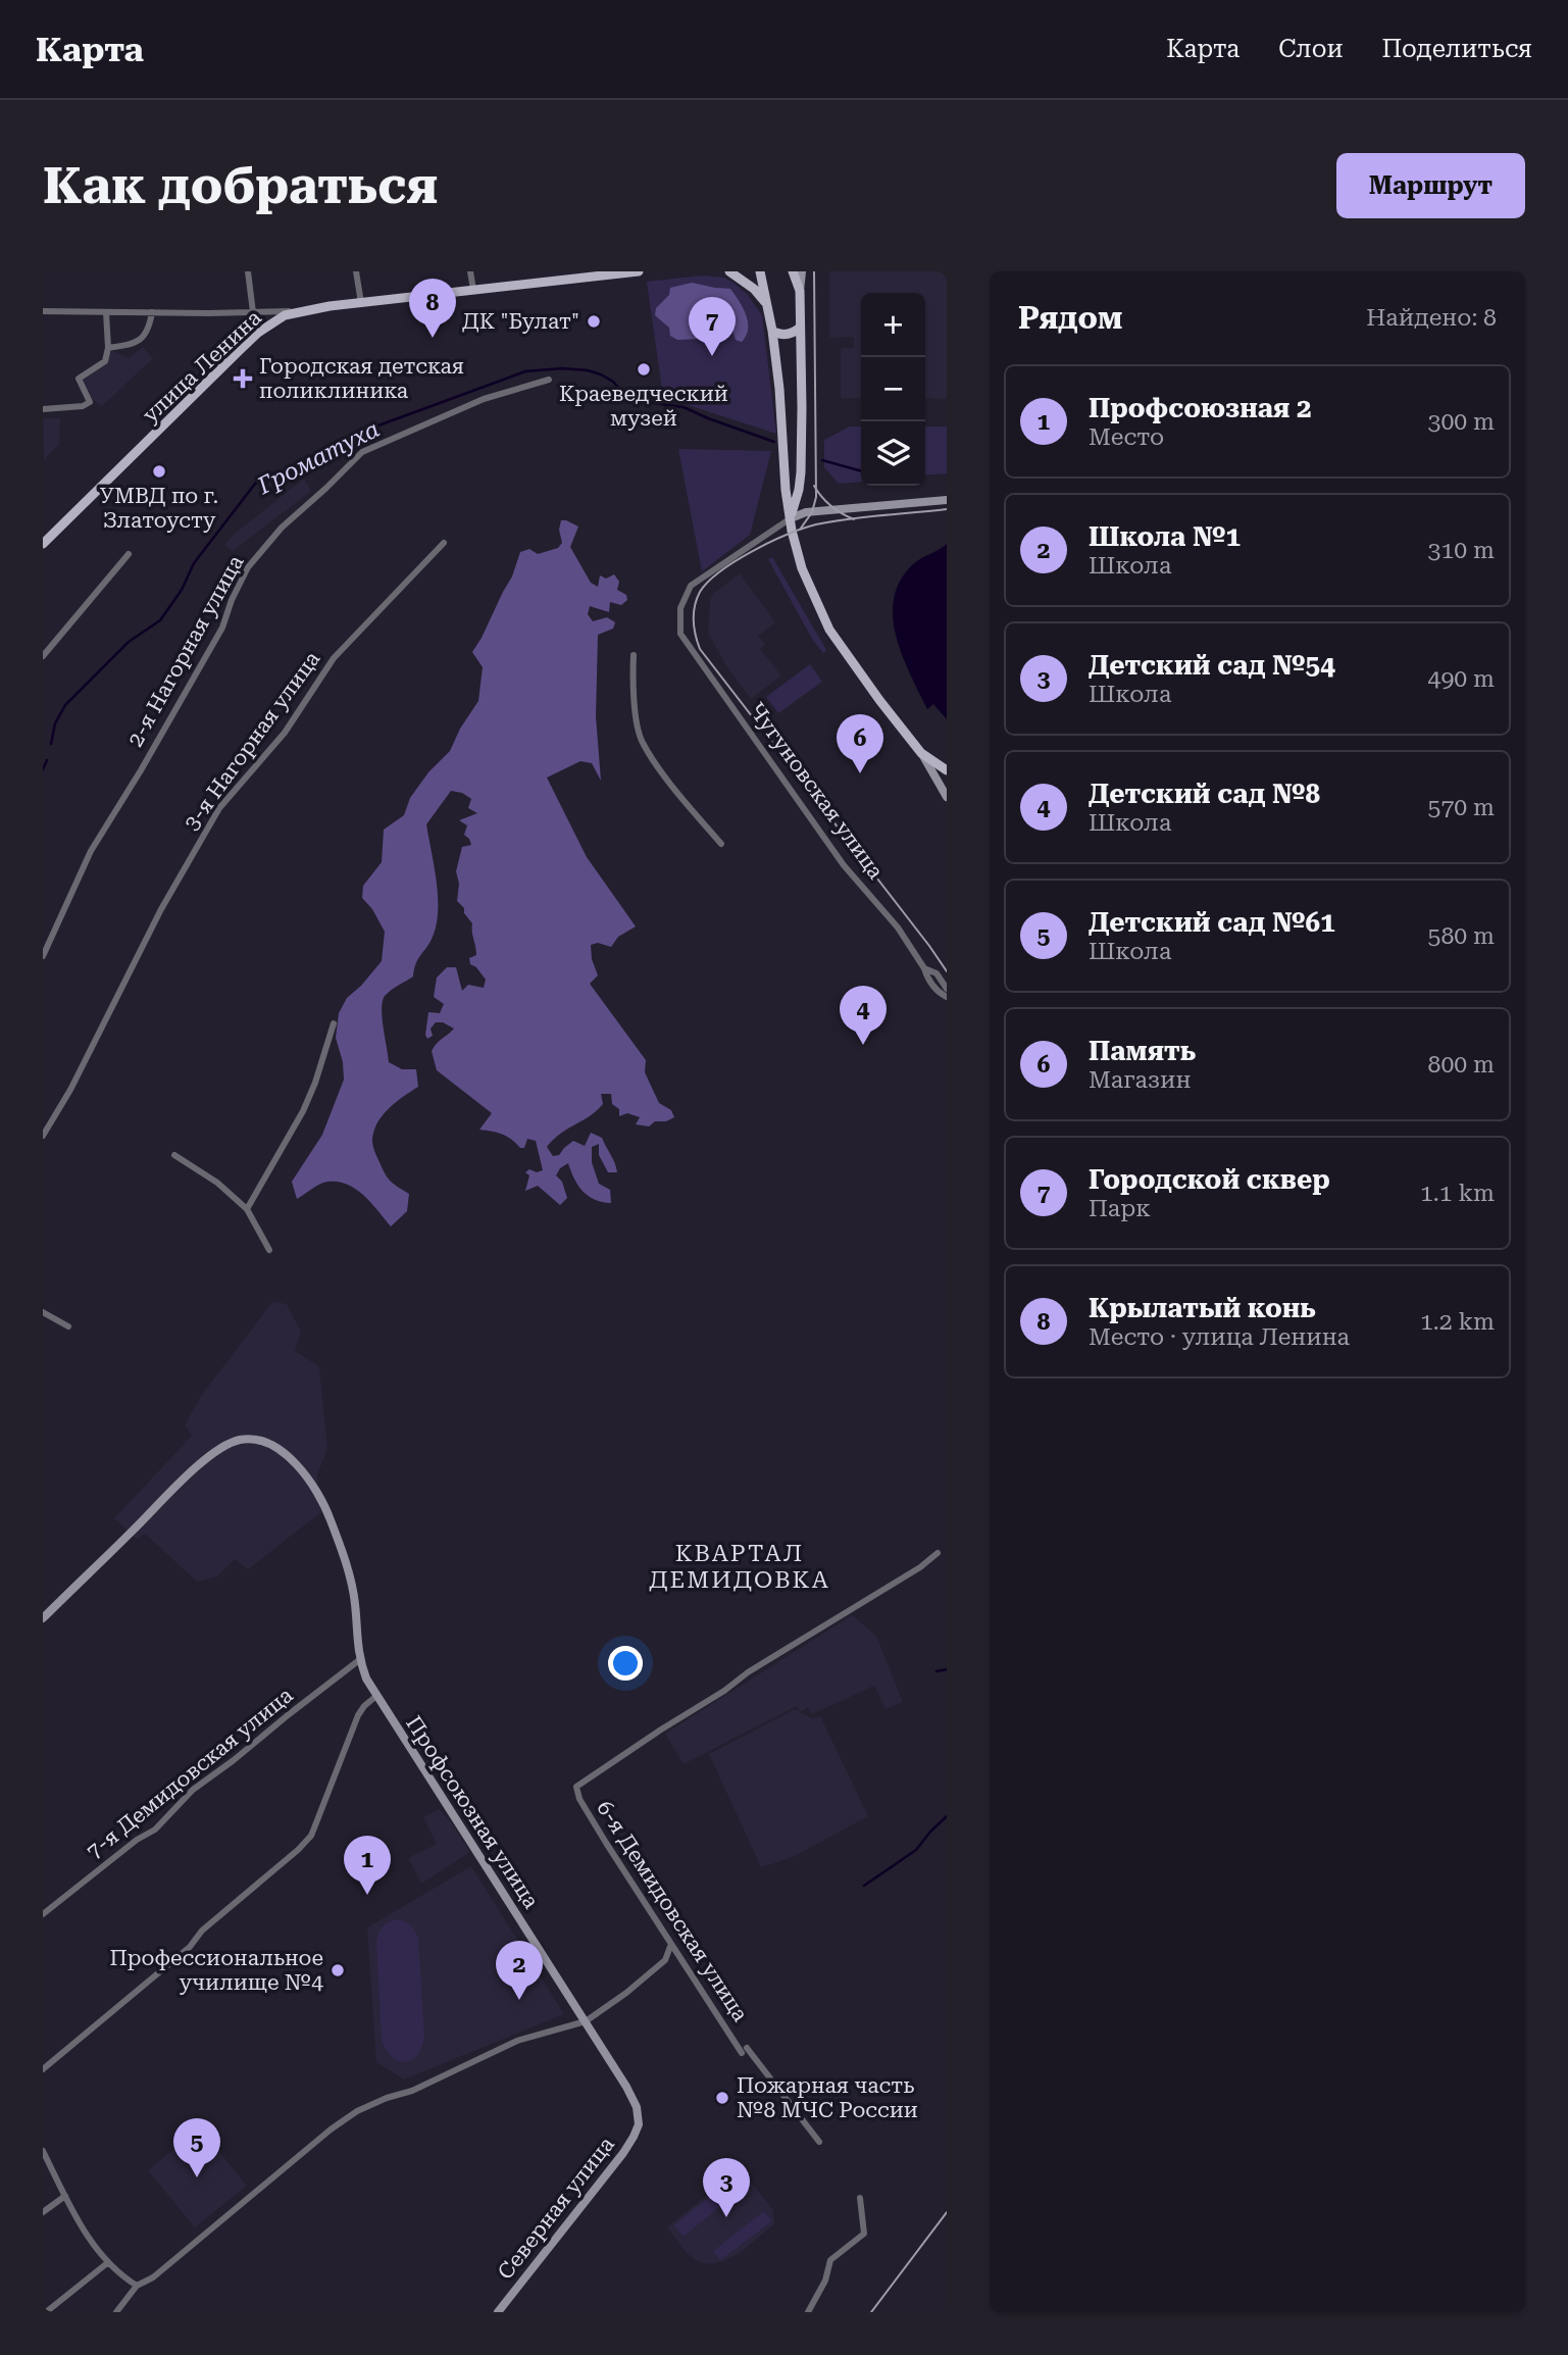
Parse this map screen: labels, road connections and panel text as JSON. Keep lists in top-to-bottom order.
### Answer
{
  "streets": {
    "main road": ["улица Ленина", "Профсоюзная улица", "Северная улица"],
    "street": [
      "2-я Нагорная улица",
      "3-я Нагорная улица",
      "Чугуновская улица",
      "7-я Демидовская улица",
      "6-я Демидовская улица"
    ]
  },
  "crossings": [
    ["7-я Демидовская улица", "Профсоюзная улица"],
    ["Профсоюзная улица", "Северная улица"]
  ],
  "districts": ["КВАРТАЛ ДЕМИДОВКА"],
  "water": ["Громатуха"],
  "places": {
    "other": [
      "ДК \"Булат\"",
      "Краеведческий музей",
      "УМВД по г. Златоусту",
      "Профессиональное училище №4",
      "Пожарная часть №8 МЧС России"
    ],
    "health": ["Городская детская поликлиника"]
  },
  "page": {
    "header": "Карта",
    "nav": ["Карта", "Слои", "Поделиться"],
    "buttons": "Маршрут",
    "title": "Как добраться",
    "heading": ["Рядом", "Найдено: 8"],
    "pins": [
      "8",
      "7",
      "6",
      "4",
      "1",
      "2",
      "5",
      "3"
    ],
    "map_buttons": ["+", "−"],
    "list": [
      {
        "mark": "1",
        "name": "Профсоюзная 2",
        "note": "Место",
        "value": "300 m"
      },
      {
        "mark": "2",
        "name": "Школа №1",
        "note": "Школа",
        "value": "310 m"
      },
      {
        "mark": "3",
        "name": "Детский сад №54",
        "note": "Школа",
        "value": "490 m"
      },
      {
        "mark": "4",
        "name": "Детский сад №8",
        "note": "Школа",
        "value": "570 m"
      },
      {
        "mark": "5",
        "name": "Детский сад №61",
        "note": "Школа",
        "value": "580 m"
      },
      {
        "mark": "6",
        "name": "Память",
        "note": "Магазин",
        "value": "800 m"
      },
      {
        "mark": "7",
        "name": "Городской сквер",
        "note": "Парк",
        "value": "1.1 km"
      },
      {
        "mark": "8",
        "name": "Крылатый конь",
        "note": "Место · улица Ленина",
        "value": "1.2 km"
      }
    ]
  }
}
